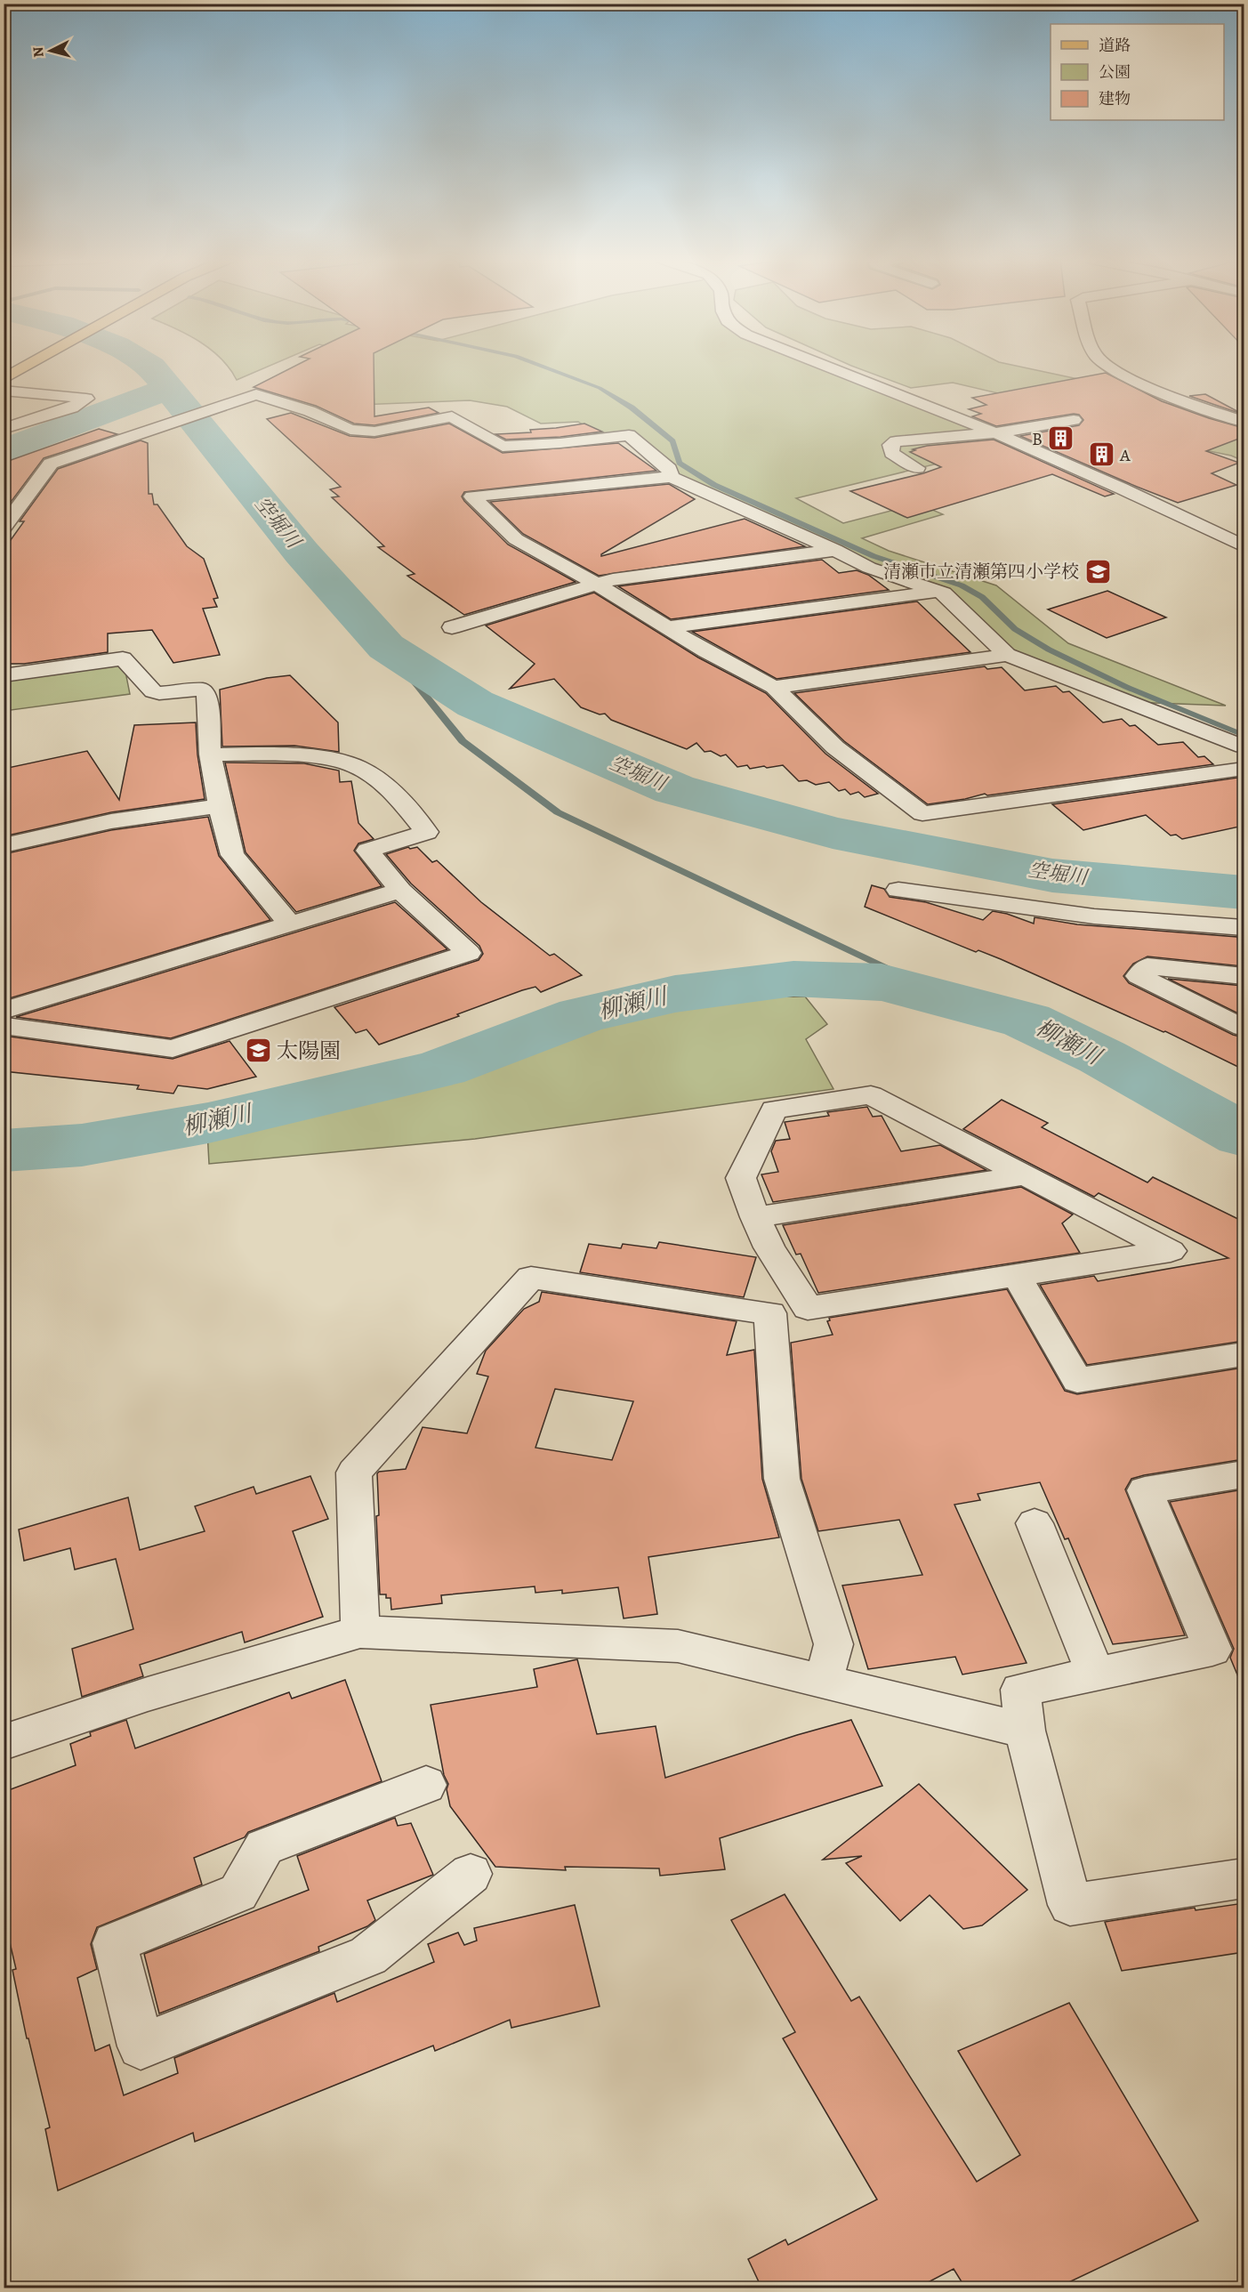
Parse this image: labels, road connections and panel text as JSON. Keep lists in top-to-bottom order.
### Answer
{
  "water": ["空堀川", "柳瀬川"],
  "places": {
    "building": ["B", "A"],
    "school or university": ["清瀬市立清瀬第四小学校", "太陽園"]
  },
  "legend": ["道路", "公園", "建物"],
  "north": "left"
}
